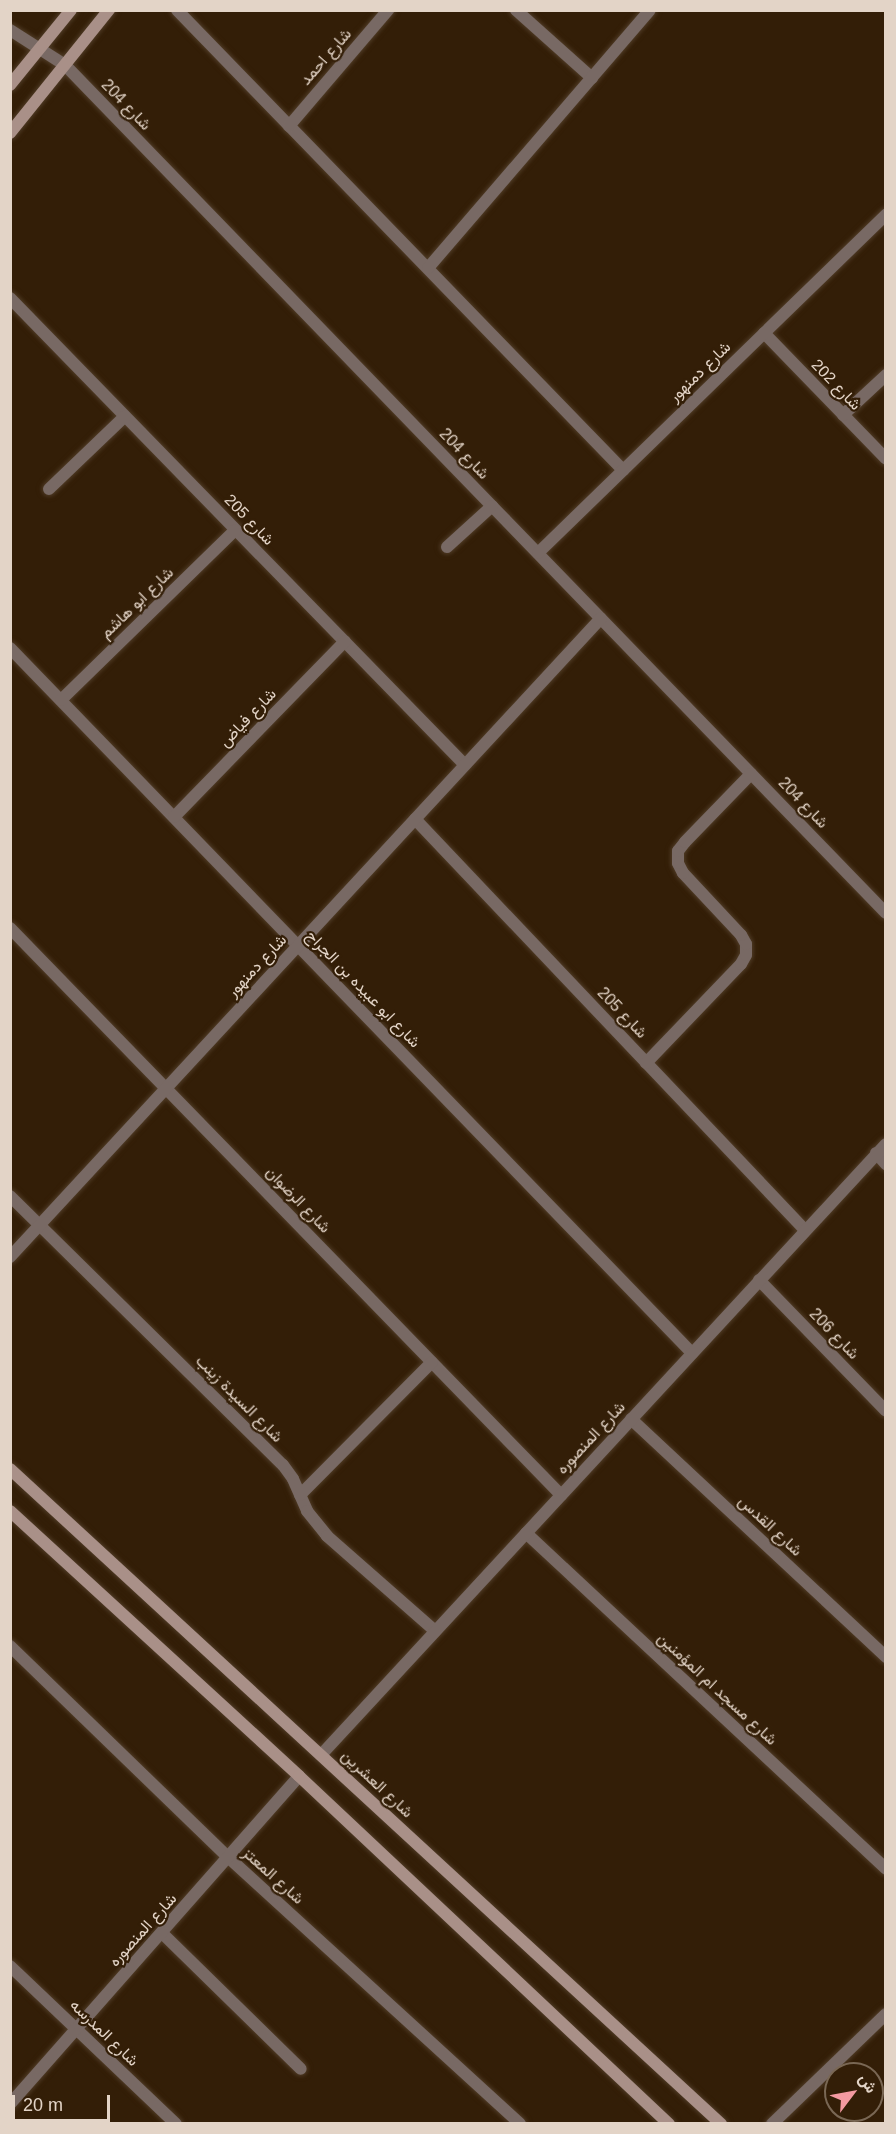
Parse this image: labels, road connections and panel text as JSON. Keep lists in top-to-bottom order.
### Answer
{
  "streets": {
    "street": [
      "شارع احمد",
      "شارع 204",
      "شارع دمنهور",
      "شارع 202",
      "شارع 205",
      "شارع ابو هاشم",
      "شارع فياض",
      "شارع ابو عبيده بن الجراح",
      "شارع الرضوان",
      "شارع 206",
      "شارع السيدة زينب",
      "شارع المنصوره",
      "شارع القدس",
      "شارع مسجد ام المؤمنين",
      "شارع العشرين",
      "شارع المعتز",
      "شارع المدرسه"
    ]
  },
  "crossings": [
    ["شارع 204", "شارع دمنهور"],
    ["شارع دمنهور", "شارع 202"],
    ["شارع دمنهور", "شارع 205"],
    ["شارع دمنهور", "شارع ابو عبيده بن الجراح"],
    ["شارع دمنهور", "شارع الرضوان"],
    ["شارع دمنهور", "شارع السيدة زينب"],
    ["شارع 205", "شارع ابو هاشم"],
    ["شارع 205", "شارع فياض"],
    ["شارع 205", "شارع المنصوره"],
    ["شارع ابو هاشم", "شارع ابو عبيده بن الجراح"],
    ["شارع فياض", "شارع ابو عبيده بن الجراح"],
    ["شارع ابو عبيده بن الجراح", "شارع المنصوره"],
    ["شارع الرضوان", "شارع المنصوره"],
    ["شارع 206", "شارع المنصوره"],
    ["شارع السيدة زينب", "شارع المنصوره"],
    ["شارع المنصوره", "شارع القدس"],
    ["شارع المنصوره", "شارع مسجد ام المؤمنين"],
    ["شارع المنصوره", "شارع العشرين"],
    ["شارع المنصوره", "شارع المعتز"],
    ["شارع المنصوره", "شارع المدرسه"]
  ],
  "scale_bar": "20 m",
  "north": "top right"
}
